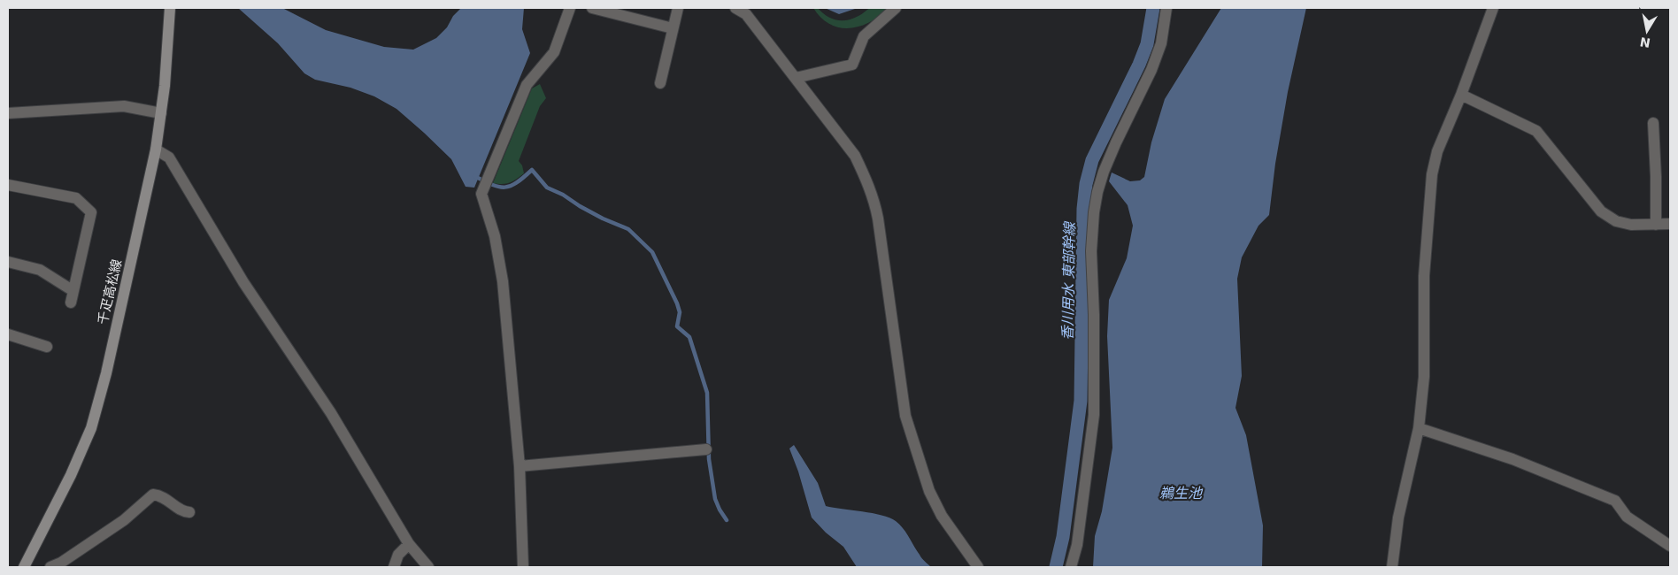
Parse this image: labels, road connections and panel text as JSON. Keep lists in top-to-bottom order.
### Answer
{
  "streets": {
    "main road": ["千疋高松線"]
  },
  "water": ["香川用水 東部幹線", "鵜生池"],
  "north": "bottom"
}
